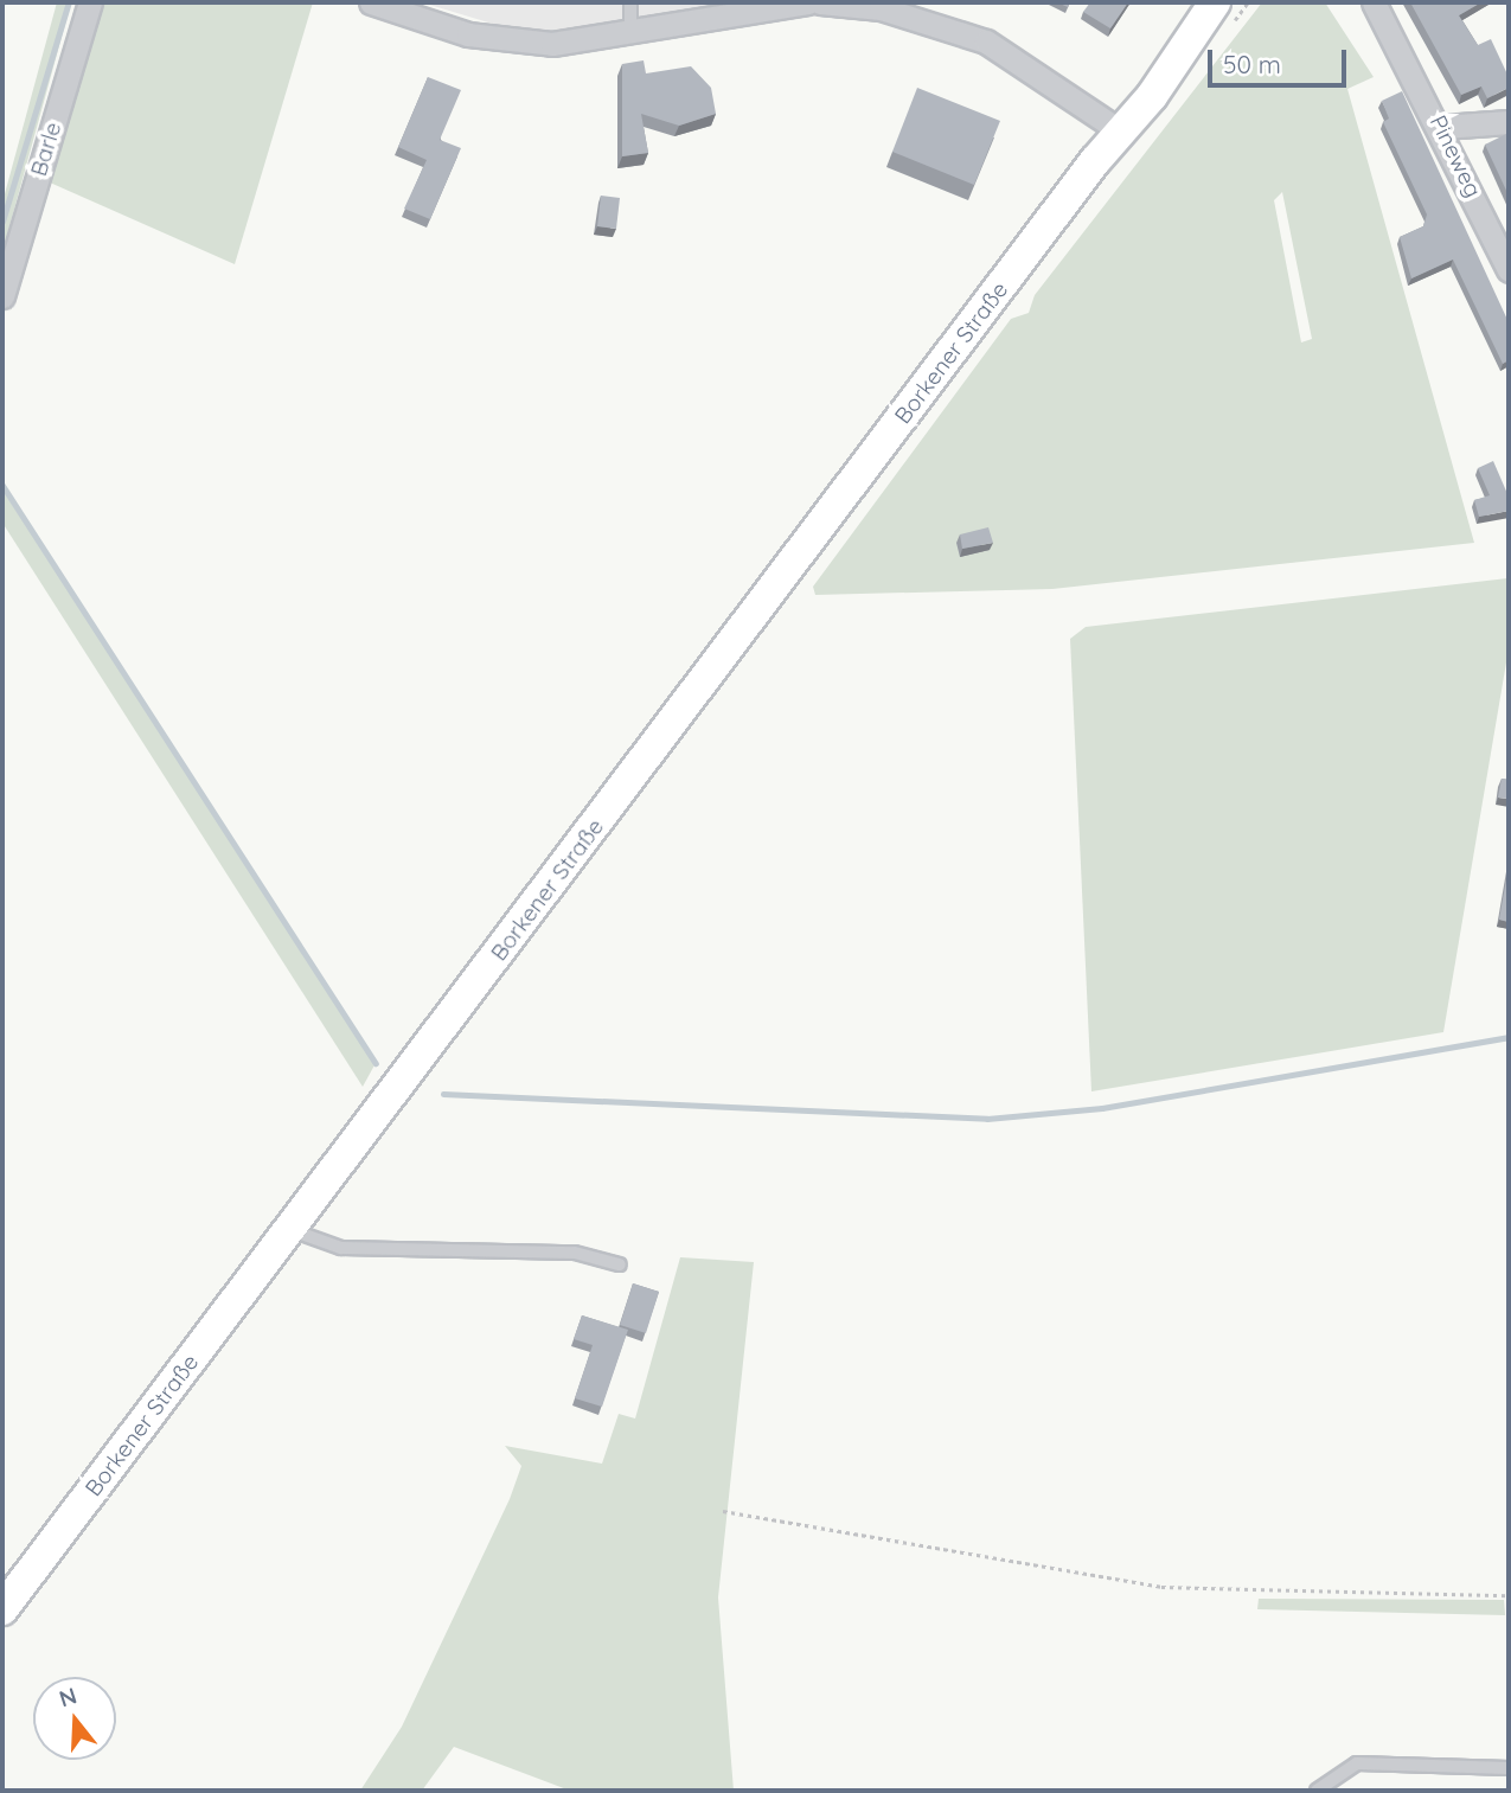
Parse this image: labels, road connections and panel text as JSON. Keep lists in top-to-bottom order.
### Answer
{
  "streets": {
    "main road": ["Borkener Straße"],
    "street": ["Barle", "Pineweg"]
  },
  "scale_bar": "50 m",
  "north": "top"
}
